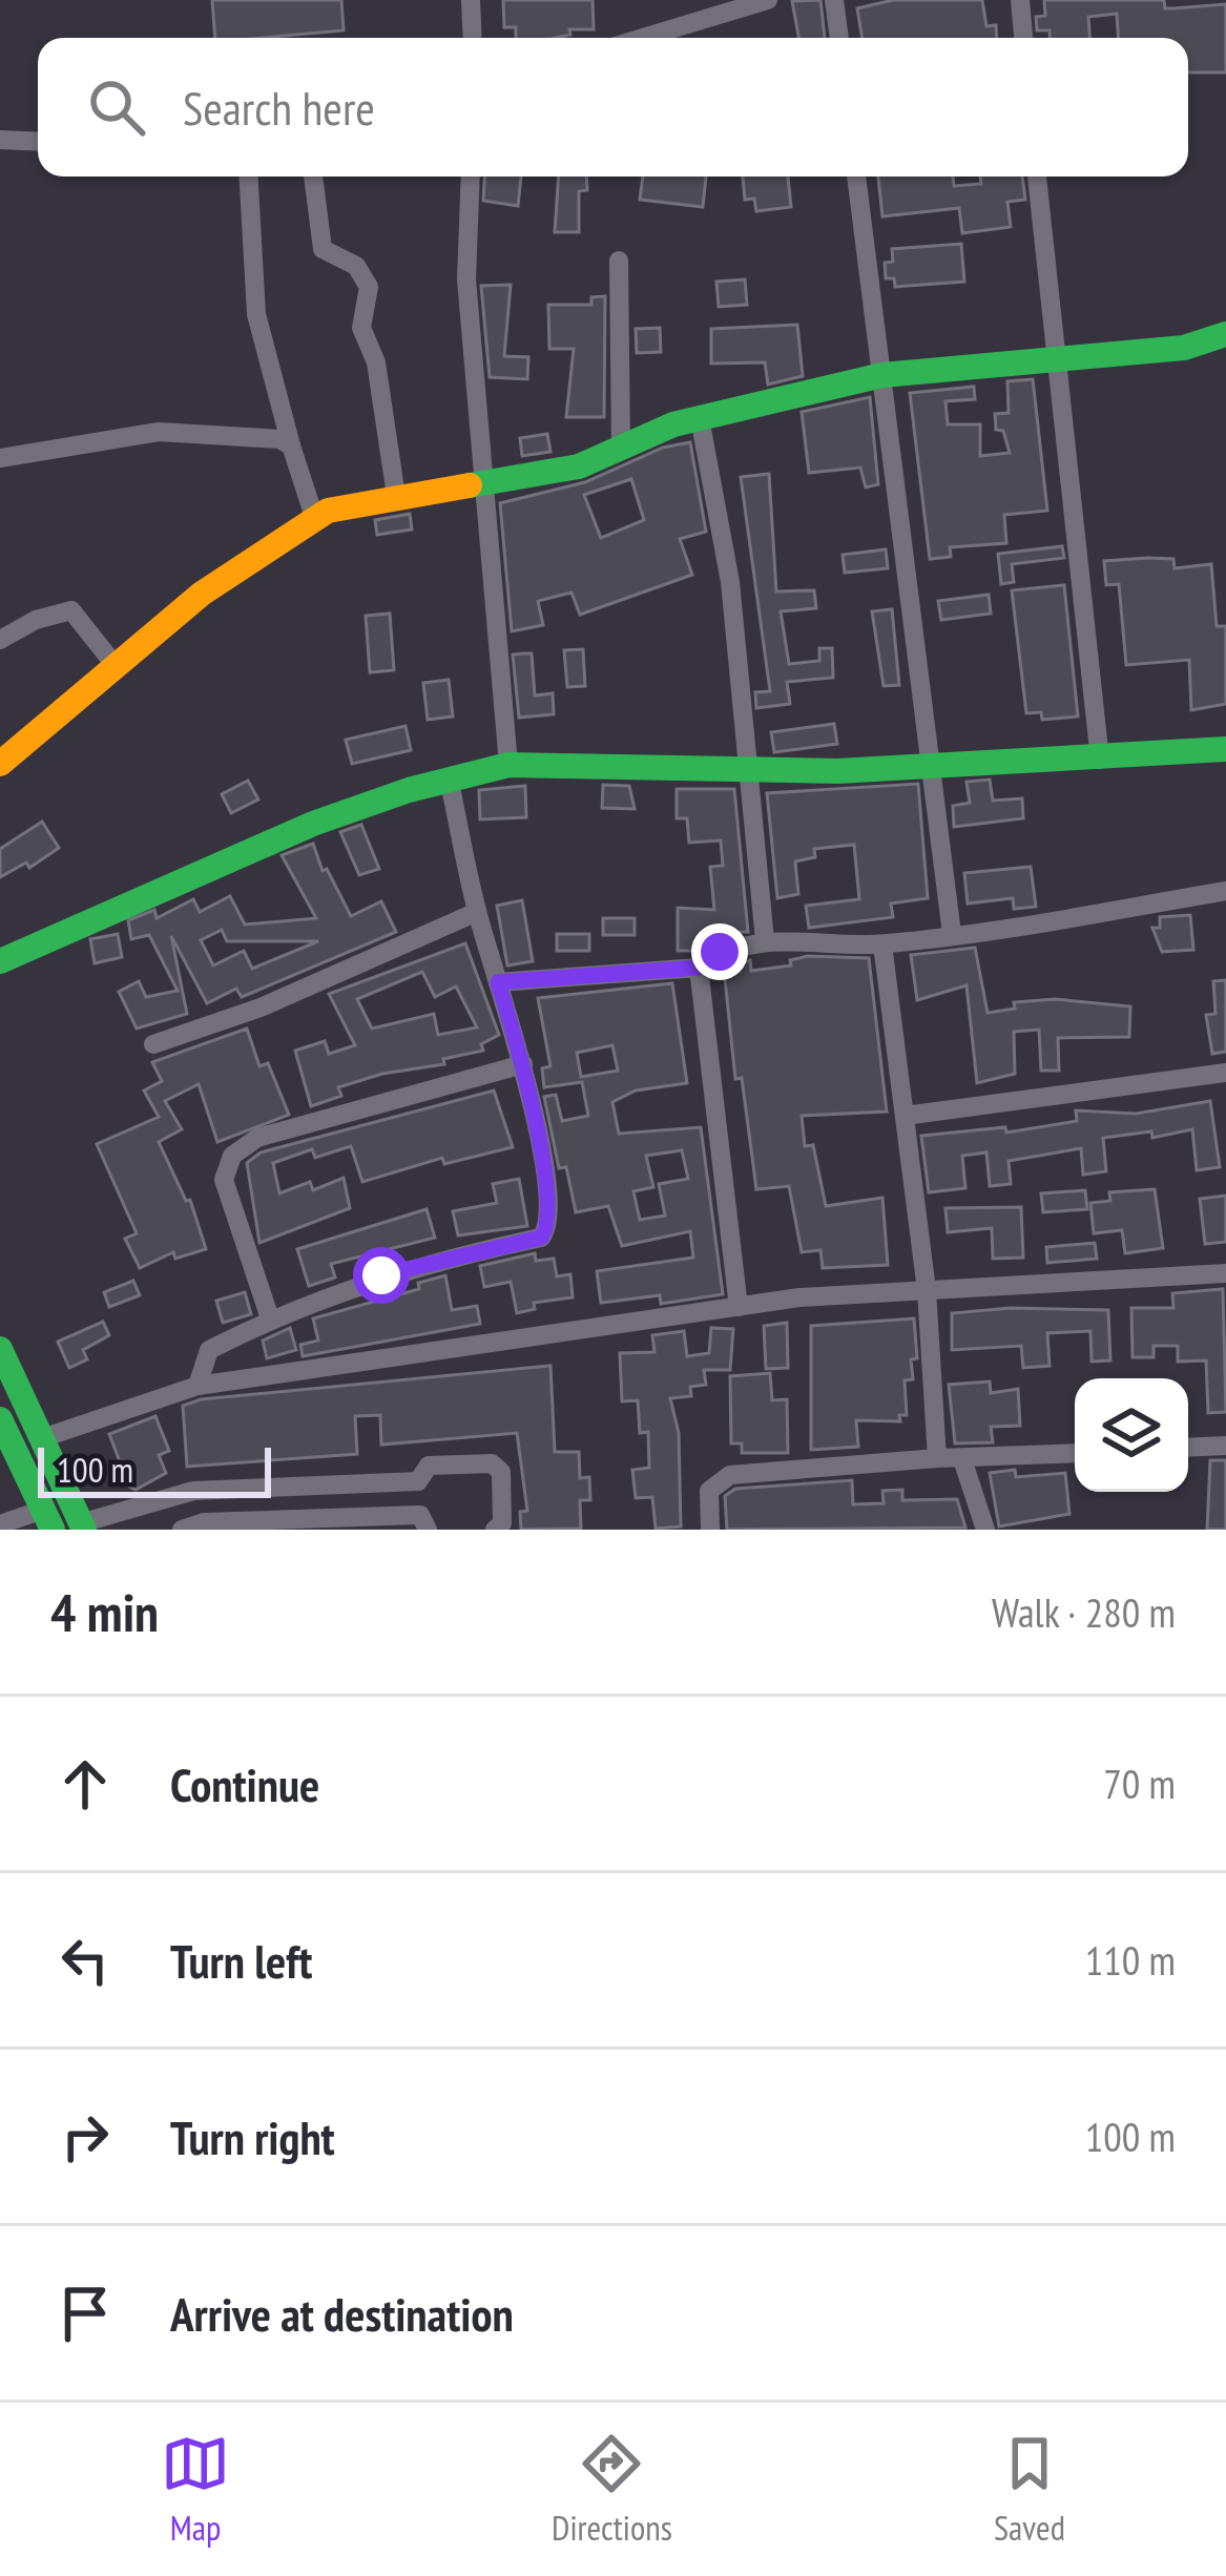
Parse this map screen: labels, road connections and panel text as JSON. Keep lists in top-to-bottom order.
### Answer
{
  "scale_bar": "100 m",
  "page": {
    "search": "Search here",
    "scale": "100 m",
    "heading": ["4 min", "Walk · 280 m"],
    "list": [
      ["Continue", "70 m"],
      ["Turn left", "110 m"],
      ["Turn right", "100 m"],
      "Arrive at destination"
    ],
    "nav": ["Map", "Directions", "Saved"]
  }
}
